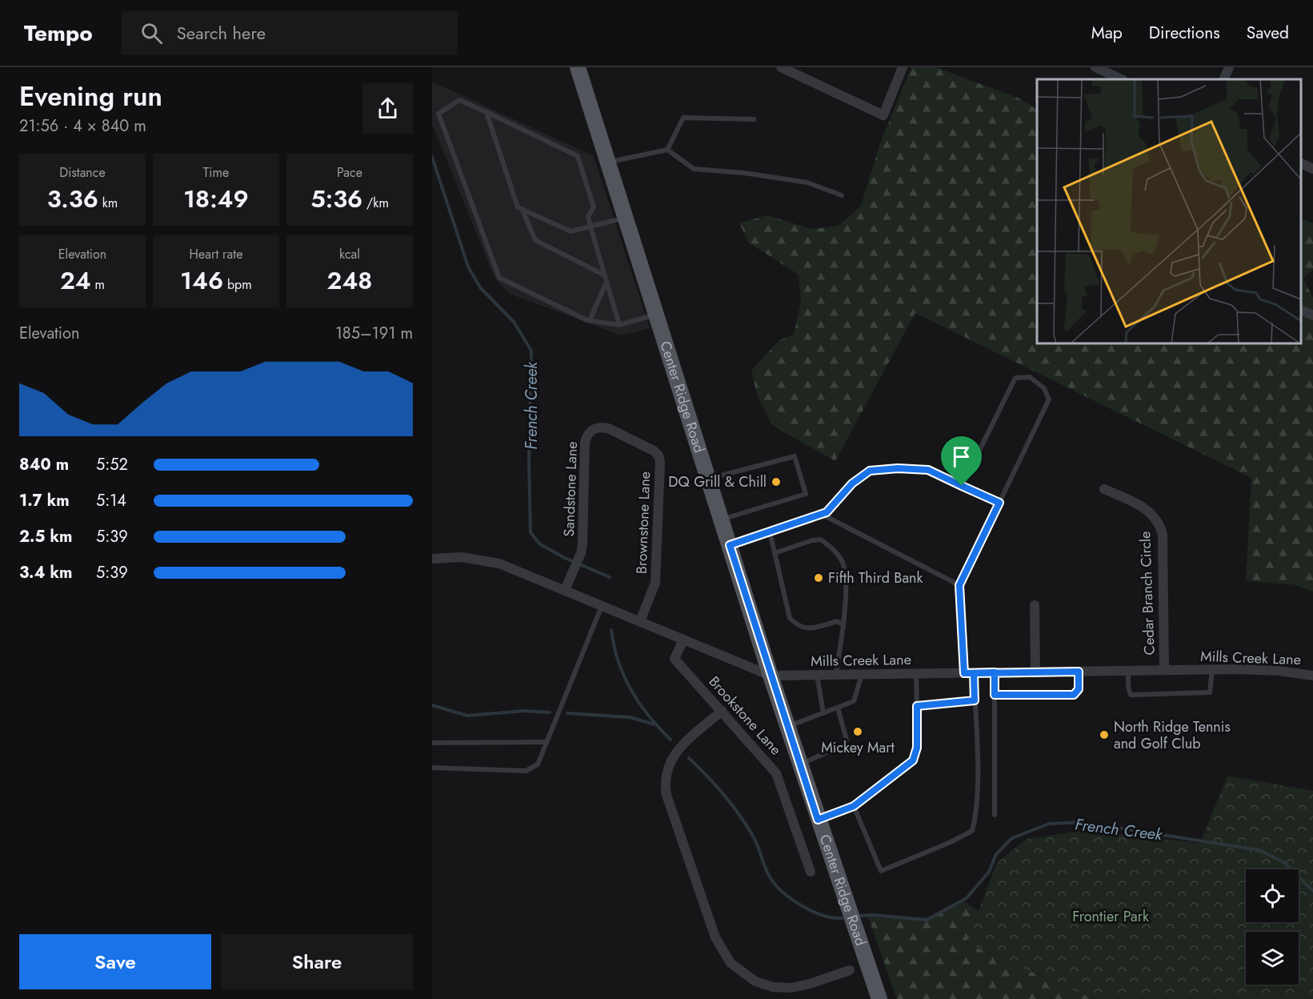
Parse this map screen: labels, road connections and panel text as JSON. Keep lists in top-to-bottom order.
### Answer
{
  "streets": {
    "main road": ["Center Ridge Road"],
    "street": [
      "Sandstone Lane",
      "Brownstone Lane",
      "Cedar Branch Circle",
      "Mills Creek Lane",
      "Brookstone Lane"
    ]
  },
  "crossings": [
    ["Center Ridge Road", "Mills Creek Lane"],
    ["Sandstone Lane", "Brownstone Lane"],
    ["Sandstone Lane", "Mills Creek Lane"],
    ["Brownstone Lane", "Mills Creek Lane"],
    ["Cedar Branch Circle", "Mills Creek Lane"],
    ["Mills Creek Lane", "Brookstone Lane"]
  ],
  "water": ["French Creek"],
  "parks": ["Frontier Park"],
  "places": [
    "DQ Grill & Chill",
    "Fifth Third Bank",
    "Mickey Mart",
    "North Ridge Tennis and Golf Club"
  ],
  "page": {
    "header": "Tempo",
    "search": "Search here",
    "nav": ["Map", "Directions", "Saved"],
    "heading": ["Evening run", "21:56 · 4 × 840 m"],
    "stats": [
      ["Distance", "3.36 km"],
      ["Time", "18:49"],
      ["Pace", "5:36 /km"],
      ["Elevation", "24 m"],
      ["Heart rate", "146 bpm"],
      ["kcal", "248"]
    ],
    "chart": ["Elevation", "185–191 m"],
    "list": [
      {
        "name": "840 m",
        "note": "5:52"
      },
      {
        "name": "1.7 km",
        "note": "5:14"
      },
      {
        "name": "2.5 km",
        "note": "5:39"
      },
      {
        "name": "3.4 km",
        "note": "5:39"
      }
    ],
    "buttons": ["Save", "Share"]
  }
}
